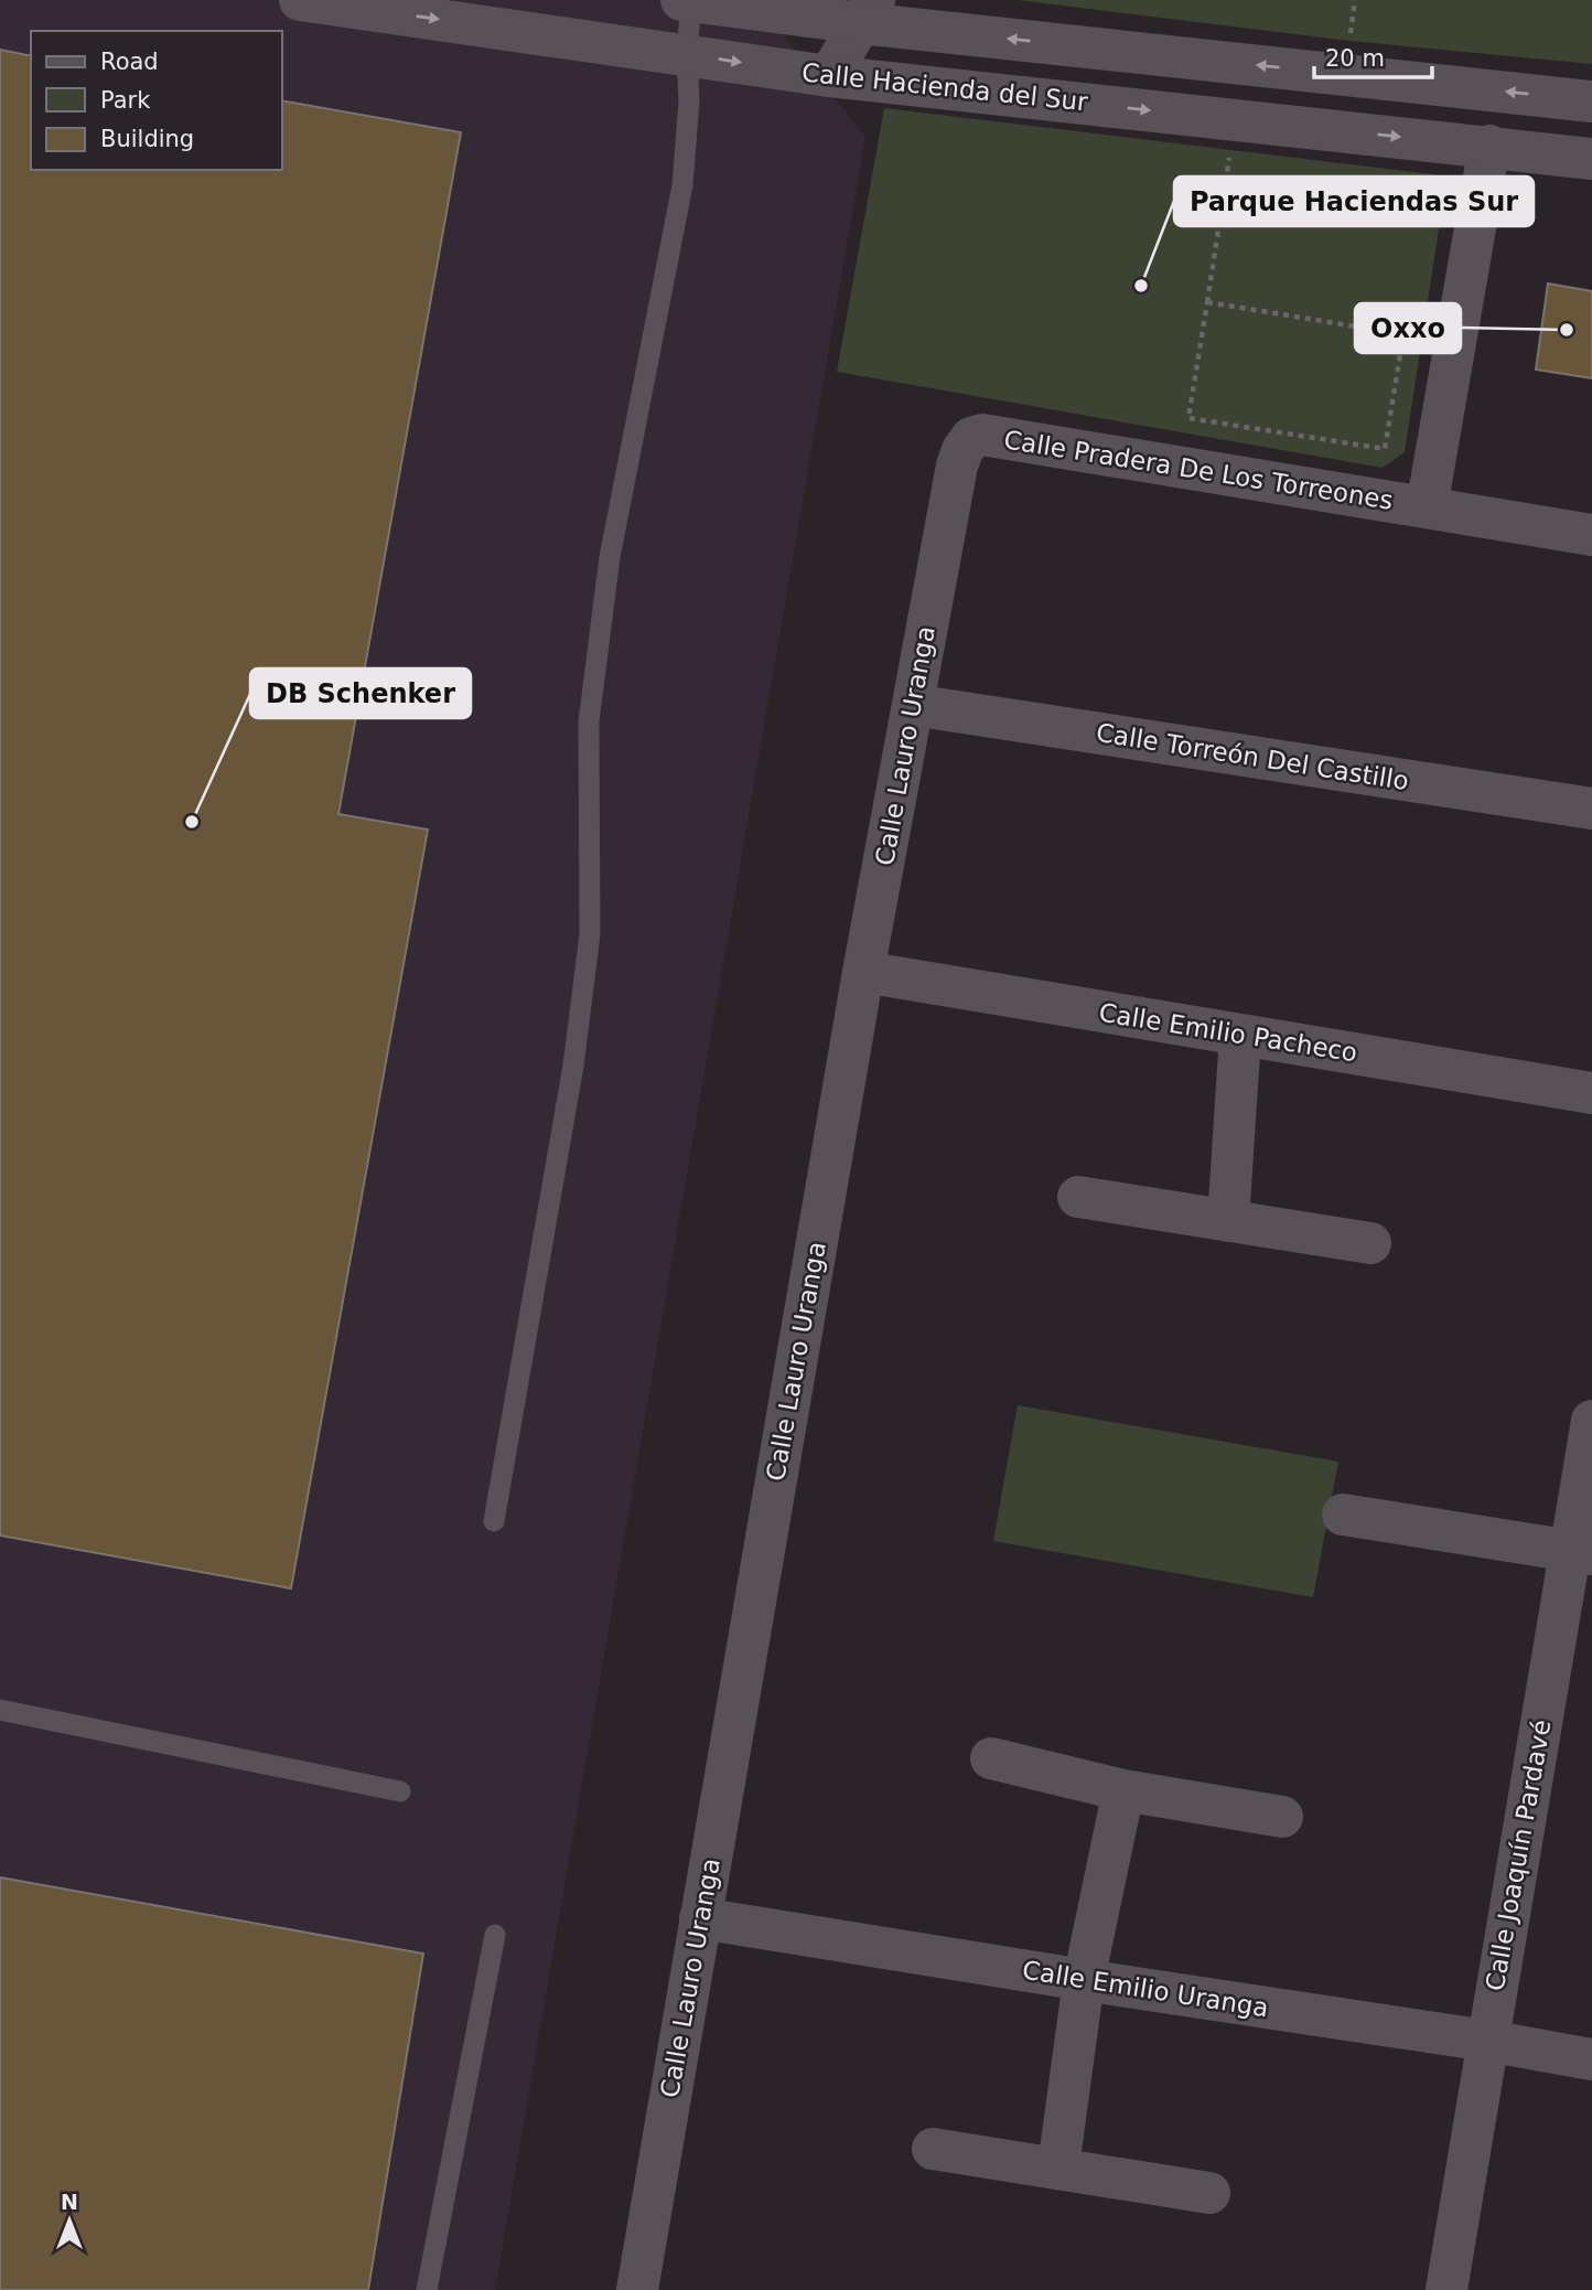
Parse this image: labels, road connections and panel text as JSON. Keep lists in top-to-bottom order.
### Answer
{
  "streets": {
    "street": [
      "Calle Hacienda del Sur",
      "Calle Pradera De Los Torreones",
      "Calle Lauro Uranga",
      "Calle Torreón Del Castillo",
      "Calle Emilio Pacheco",
      "Calle Joaquín Pardavé",
      "Calle Emilio Uranga"
    ]
  },
  "crossings": [
    ["Calle Hacienda del Sur", "Calle Pradera De Los Torreones"],
    ["Calle Pradera De Los Torreones", "Calle Lauro Uranga"],
    ["Calle Lauro Uranga", "Calle Torreón Del Castillo"],
    ["Calle Lauro Uranga", "Calle Emilio Pacheco"],
    ["Calle Lauro Uranga", "Calle Emilio Uranga"],
    ["Calle Joaquín Pardavé", "Calle Emilio Uranga"]
  ],
  "places": ["Parque Haciendas Sur", "Oxxo", "DB Schenker"],
  "legend": ["Road", "Park", "Building"],
  "scale_bar": "20 m",
  "north": "top"
}
